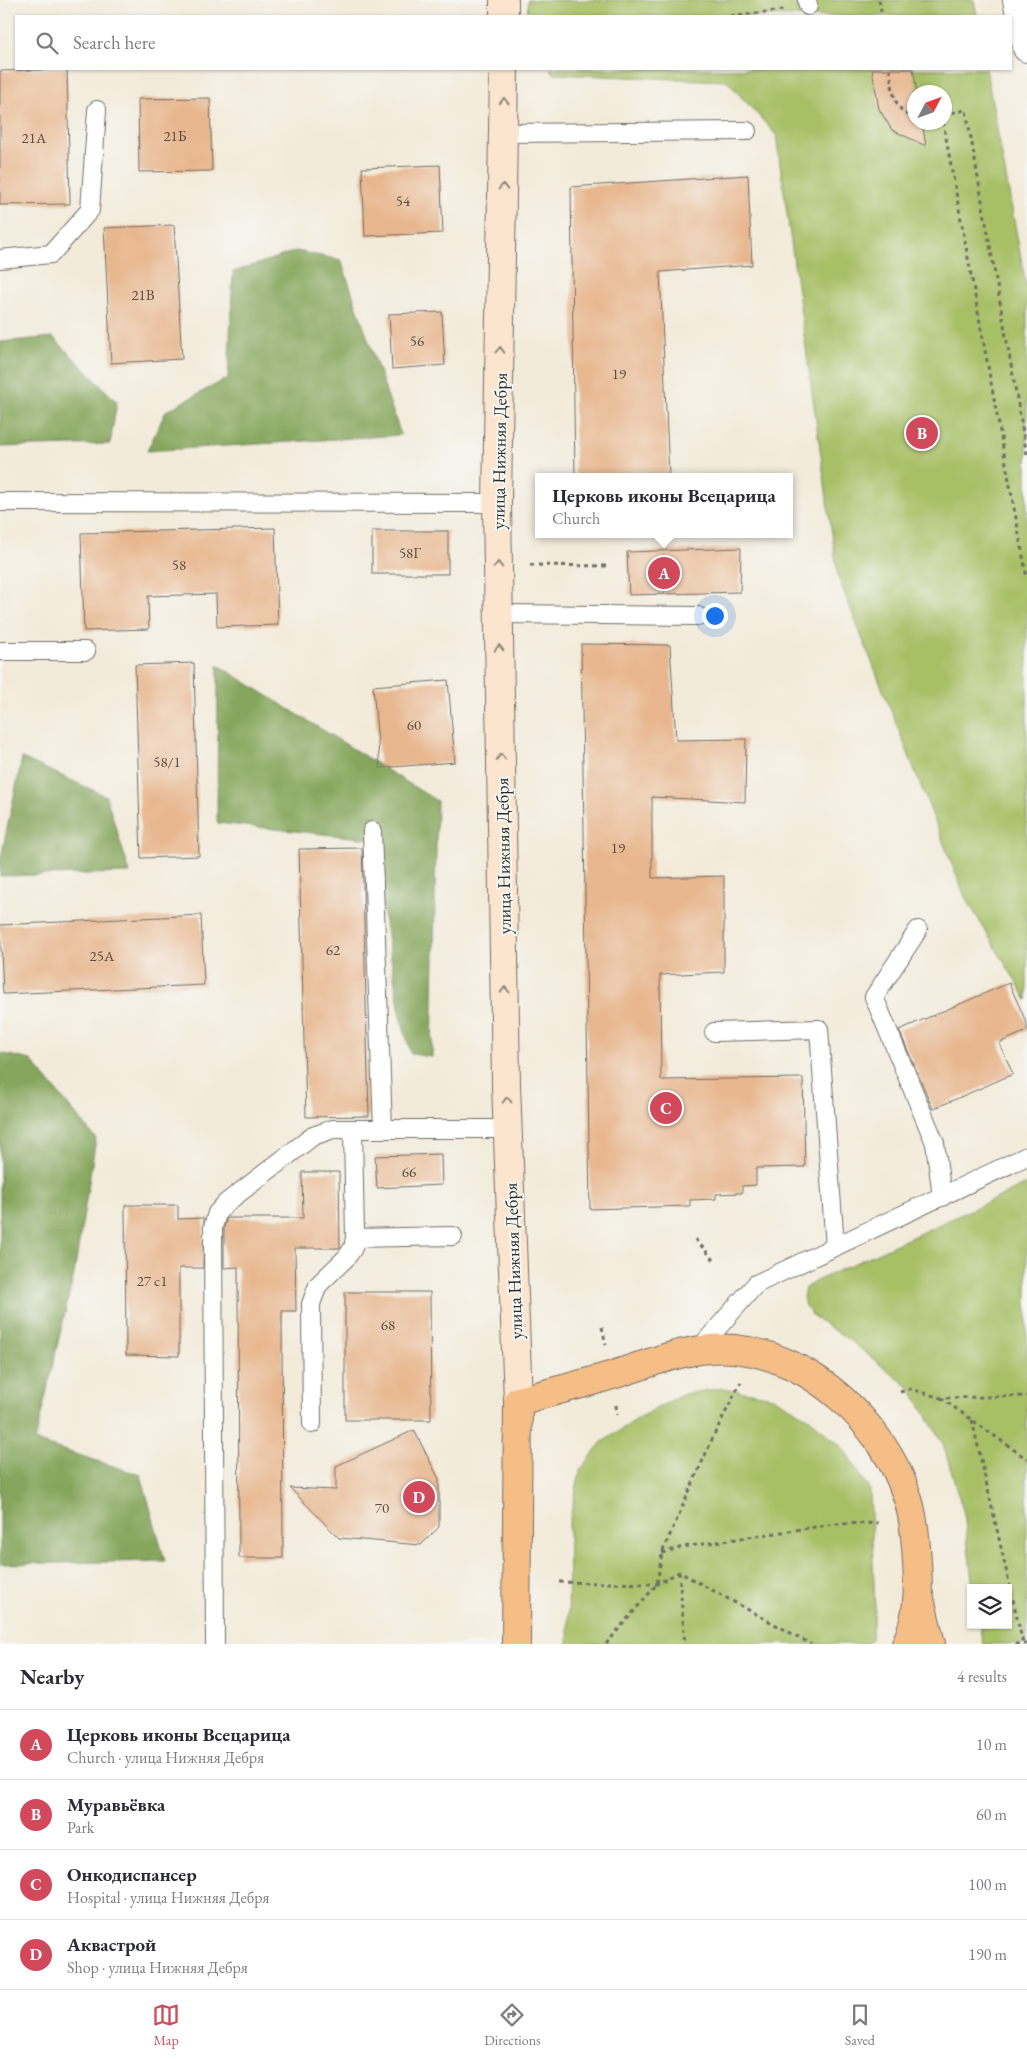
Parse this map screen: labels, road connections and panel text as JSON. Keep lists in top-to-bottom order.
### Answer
{
  "streets": {
    "main road": ["улица Нижняя Дебря"]
  },
  "one_way": ["улица Нижняя Дебря"],
  "house_numbers": [
    "21Б",
    "21А",
    "54",
    "21В",
    "56",
    "19",
    "58Г",
    "58",
    "60",
    "58/1",
    "19",
    "62",
    "25А",
    "66",
    "27 с1",
    "68",
    "70"
  ],
  "north": "top right",
  "page": {
    "search": "Search here",
    "pins": [
      "B",
      "A",
      "C",
      "D"
    ],
    "popup": ["Церковь иконы Всецарица", "Church"],
    "heading": ["Nearby", "4 results"],
    "list": [
      {
        "mark": "A",
        "name": "Церковь иконы Всецарица",
        "note": "Church · улица Нижняя Дебря",
        "value": "10 m"
      },
      {
        "mark": "B",
        "name": "Муравьёвка",
        "note": "Park",
        "value": "60 m"
      },
      {
        "mark": "C",
        "name": "Онкодиспансер",
        "note": "Hospital · улица Нижняя Дебря",
        "value": "100 m"
      },
      {
        "mark": "D",
        "name": "Аквастрой",
        "note": "Shop · улица Нижняя Дебря",
        "value": "190 m"
      }
    ],
    "nav": ["Map", "Directions", "Saved"]
  }
}
